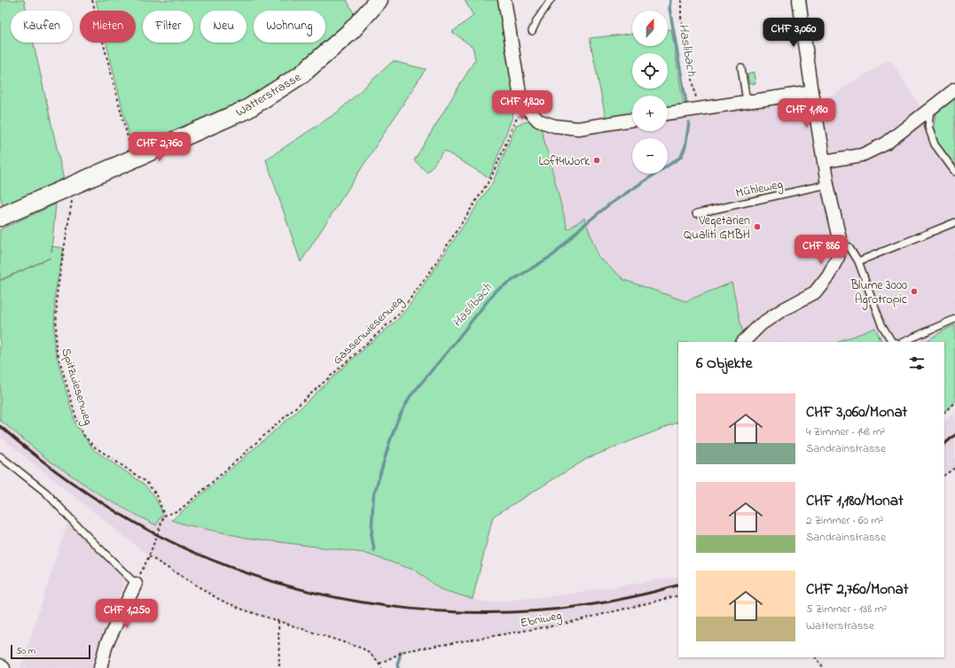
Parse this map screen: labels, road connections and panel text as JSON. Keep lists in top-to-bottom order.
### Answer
{
  "streets": {
    "street": ["Watterstrasse"],
    "lane": ["Mühleweg"],
    "path": ["Gassenwiesenweg", "Spitzwiesenweg", "Ebniweg"]
  },
  "crossings": [
    ["Watterstrasse", "Spitzwiesenweg"],
    ["Gassenwiesenweg", "Spitzwiesenweg"]
  ],
  "water": ["Haslibach"],
  "places": ["Loft4Work", "Vegetarien Qualiti GMBH", "Blume 3000 Agrotropic"],
  "scale_bar": "50 m",
  "north": "top",
  "page": {
    "map_buttons": ["+", "−"],
    "chip": [
      "Kaufen",
      "Mieten",
      "Filter",
      "Neu",
      "Wohnung"
    ],
    "price": [
      "CHF 3,060",
      "CHF 1,820",
      "CHF 1,180",
      "CHF 2,760",
      "CHF 886",
      "CHF 1,250"
    ],
    "heading": "6 Objekte",
    "list": [
      {
        "name": "CHF 3,060/Monat",
        "note": "4 Zimmer · 148 m² · Sandrainstrasse"
      },
      {
        "name": "CHF 1,180/Monat",
        "note": "2 Zimmer · 60 m² · Sandrainstrasse"
      },
      {
        "name": "CHF 2,760/Monat",
        "note": "5 Zimmer · 138 m² · Watterstrasse"
      }
    ],
    "scale": "50 m"
  }
}
